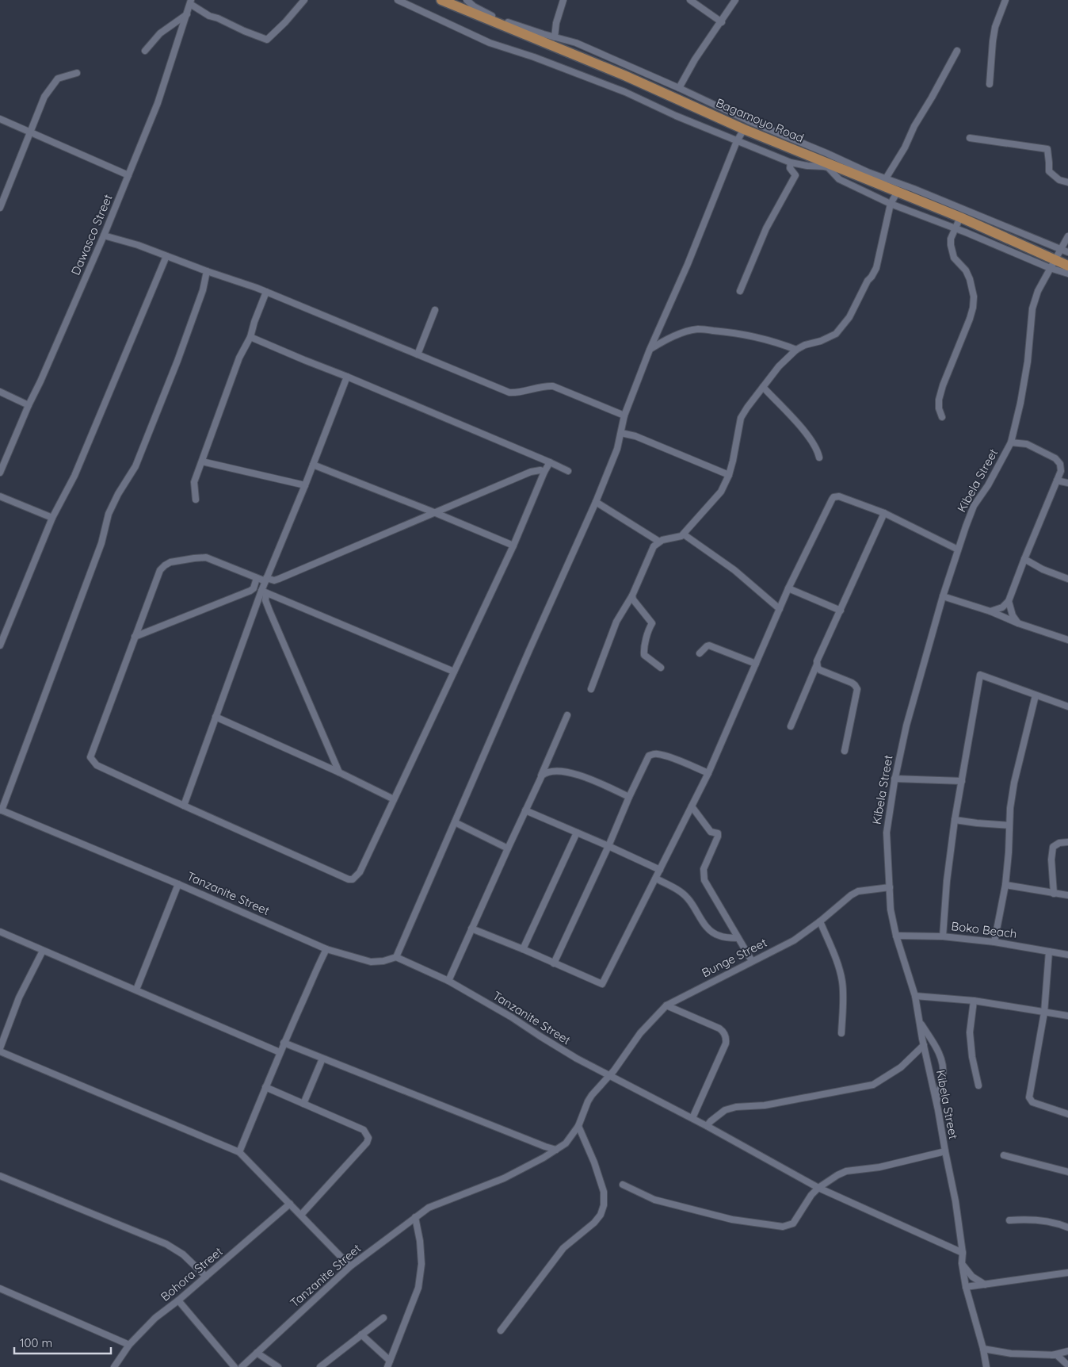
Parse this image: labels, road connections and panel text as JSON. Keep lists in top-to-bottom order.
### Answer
{
  "streets": {
    "highway": ["Bagamoyo Road"],
    "street": [
      "Dawasco Street",
      "Kibela Street",
      "Tanzanite Street",
      "Boko Beach",
      "Bunge Street",
      "Bohora Street"
    ]
  },
  "crossings": [
    ["Bagamoyo Road", "Kibela Street"],
    ["Kibela Street", "Boko Beach"],
    ["Kibela Street", "Bunge Street"],
    ["Tanzanite Street", "Bunge Street"]
  ],
  "scale_bar": "100 m"
}
